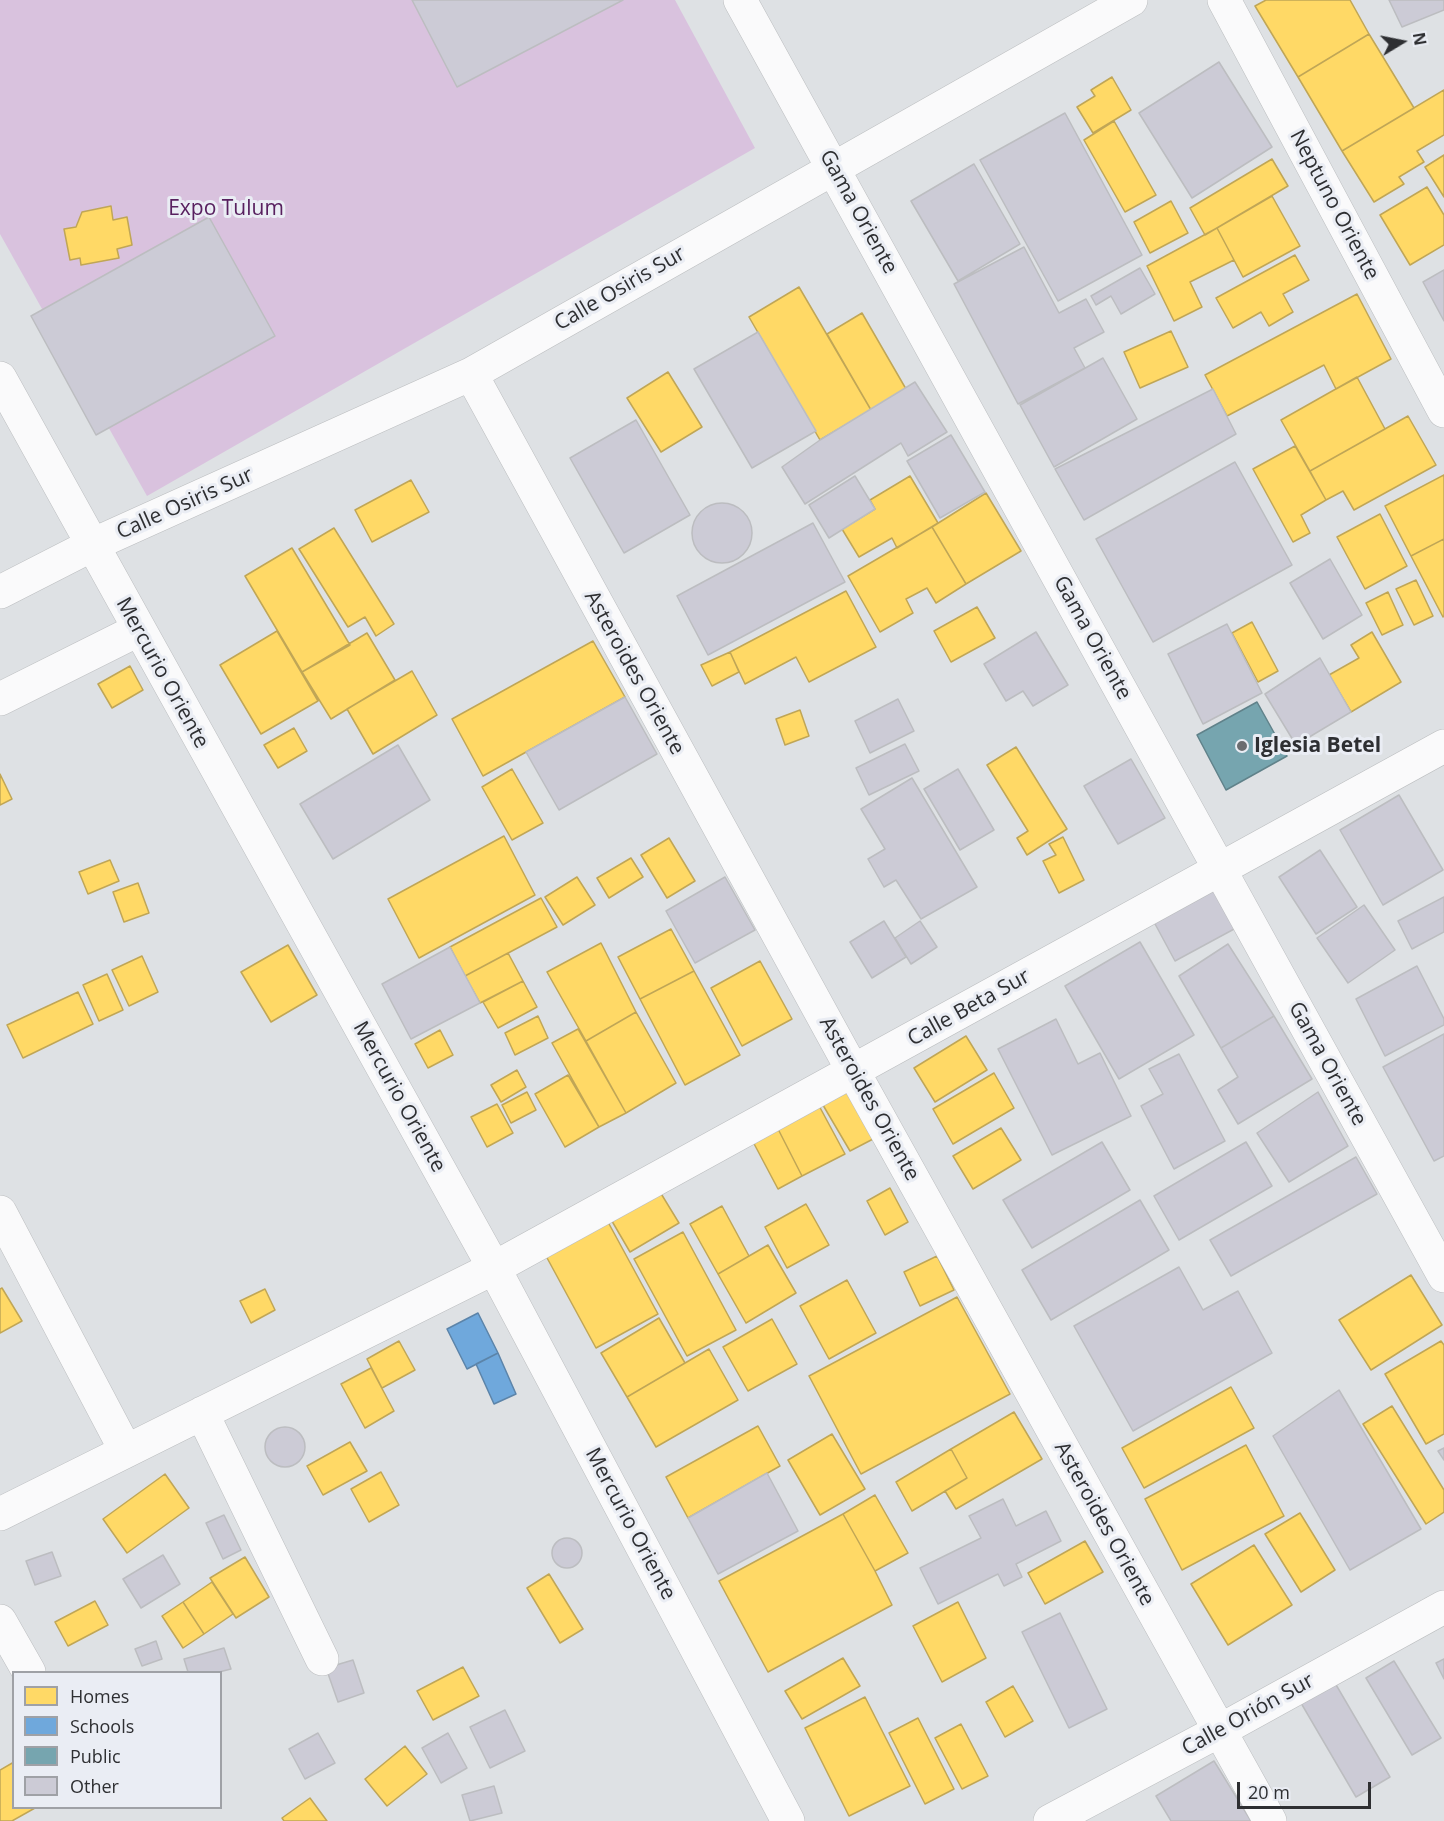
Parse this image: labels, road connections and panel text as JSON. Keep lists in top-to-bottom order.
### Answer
{
  "streets": {
    "street": [
      "Neptuno Oriente",
      "Gama Oriente",
      "Calle Osiris Sur",
      "Mercurio Oriente",
      "Asteroides Oriente",
      "Calle Beta Sur",
      "Calle Orión Sur"
    ]
  },
  "crossings": [
    ["Gama Oriente", "Calle Osiris Sur"],
    ["Gama Oriente", "Calle Beta Sur"],
    ["Calle Osiris Sur", "Mercurio Oriente"],
    ["Calle Osiris Sur", "Asteroides Oriente"],
    ["Mercurio Oriente", "Calle Beta Sur"],
    ["Asteroides Oriente", "Calle Beta Sur"],
    ["Asteroides Oriente", "Calle Orión Sur"]
  ],
  "parks": ["Expo Tulum"],
  "places": ["Iglesia Betel"],
  "legend": [
    "Homes",
    "Schools",
    "Public",
    "Other"
  ],
  "scale_bar": "20 m",
  "north": "right"
}
